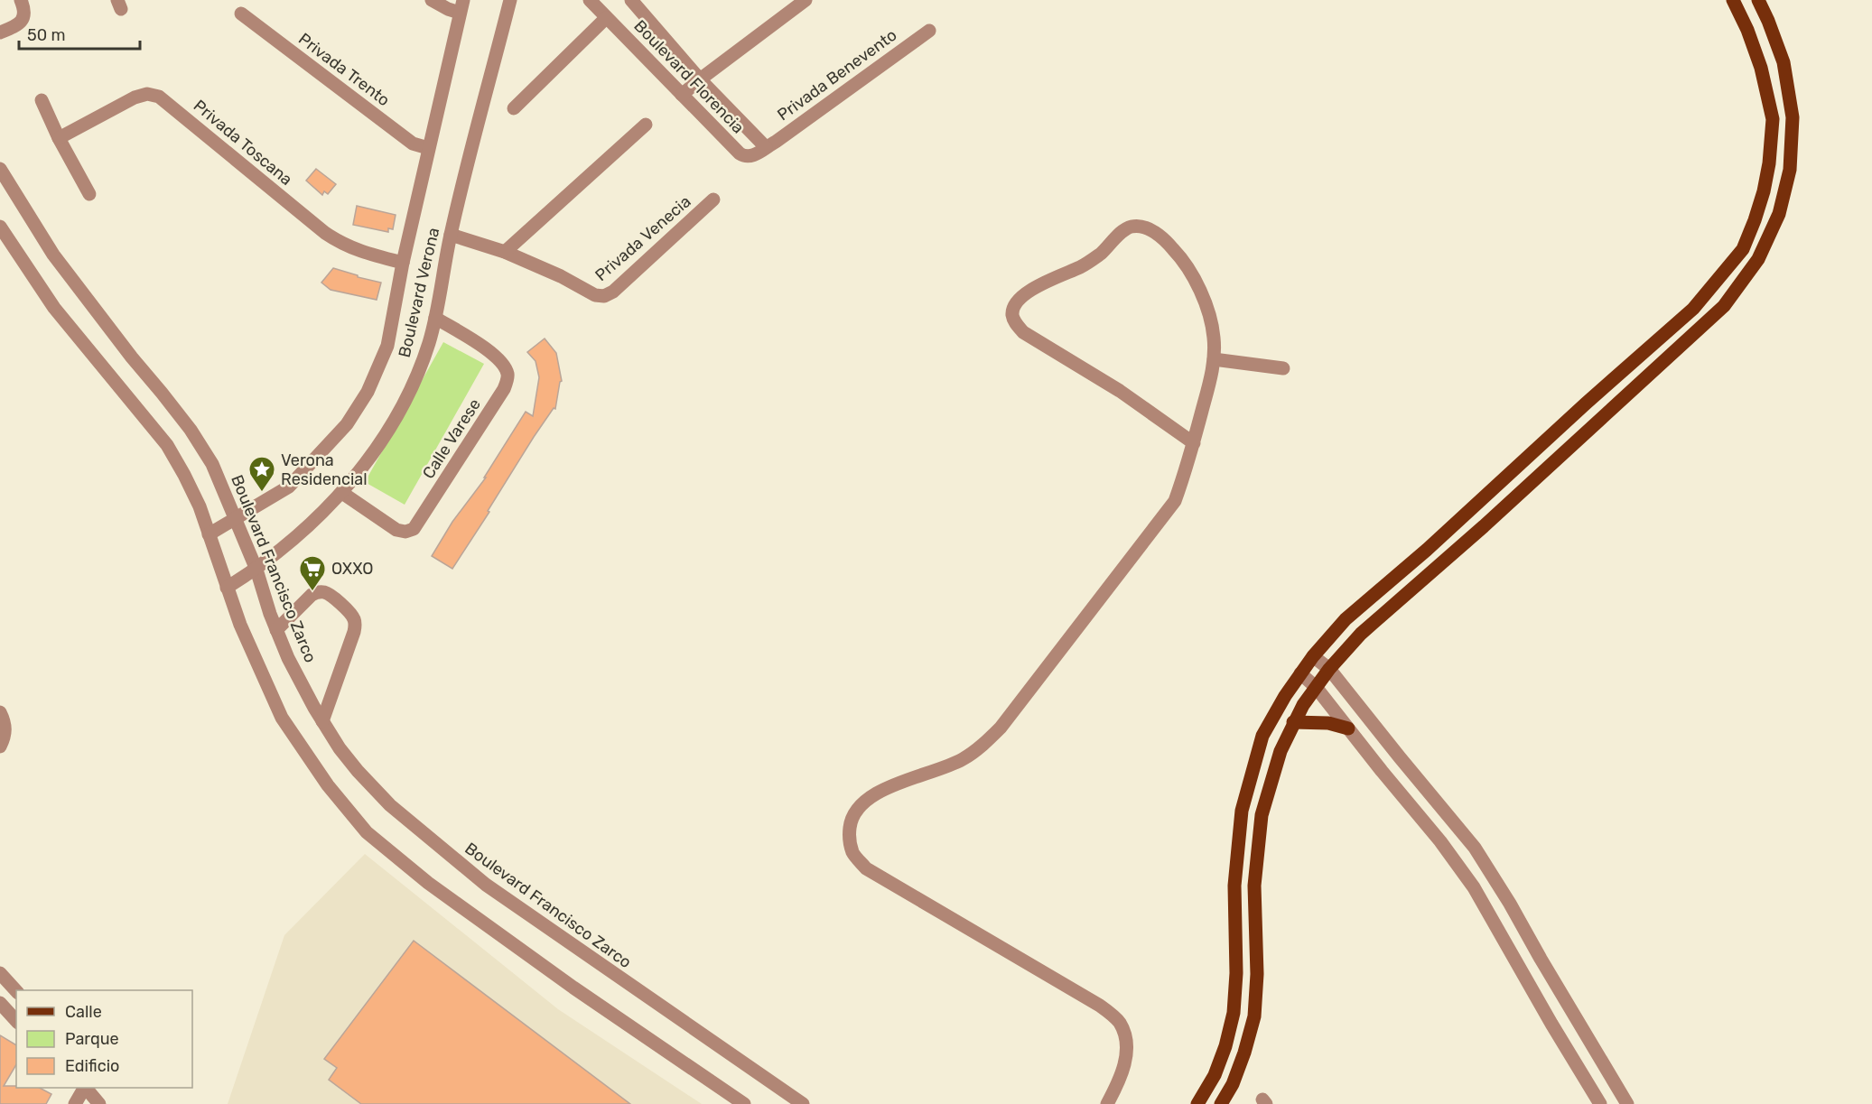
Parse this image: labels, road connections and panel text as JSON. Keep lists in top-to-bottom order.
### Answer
{
  "streets": {
    "street": [
      "Privada Trento",
      "Privada Benevento",
      "Boulevard Florencia",
      "Privada Toscana",
      "Privada Venecia",
      "Boulevard Verona",
      "Calle Varese",
      "Boulevard Francisco Zarco"
    ]
  },
  "crossings": [
    ["Privada Trento", "Boulevard Verona"],
    ["Privada Benevento", "Boulevard Florencia"],
    ["Privada Toscana", "Boulevard Verona"],
    ["Privada Venecia", "Boulevard Verona"],
    ["Boulevard Verona", "Calle Varese"],
    ["Boulevard Verona", "Boulevard Francisco Zarco"]
  ],
  "places": {
    "place": ["Verona Residencial"],
    "supermarket": ["OXXO"]
  },
  "legend": ["Calle", "Parque", "Edificio"],
  "scale_bar": "50 m"
}
